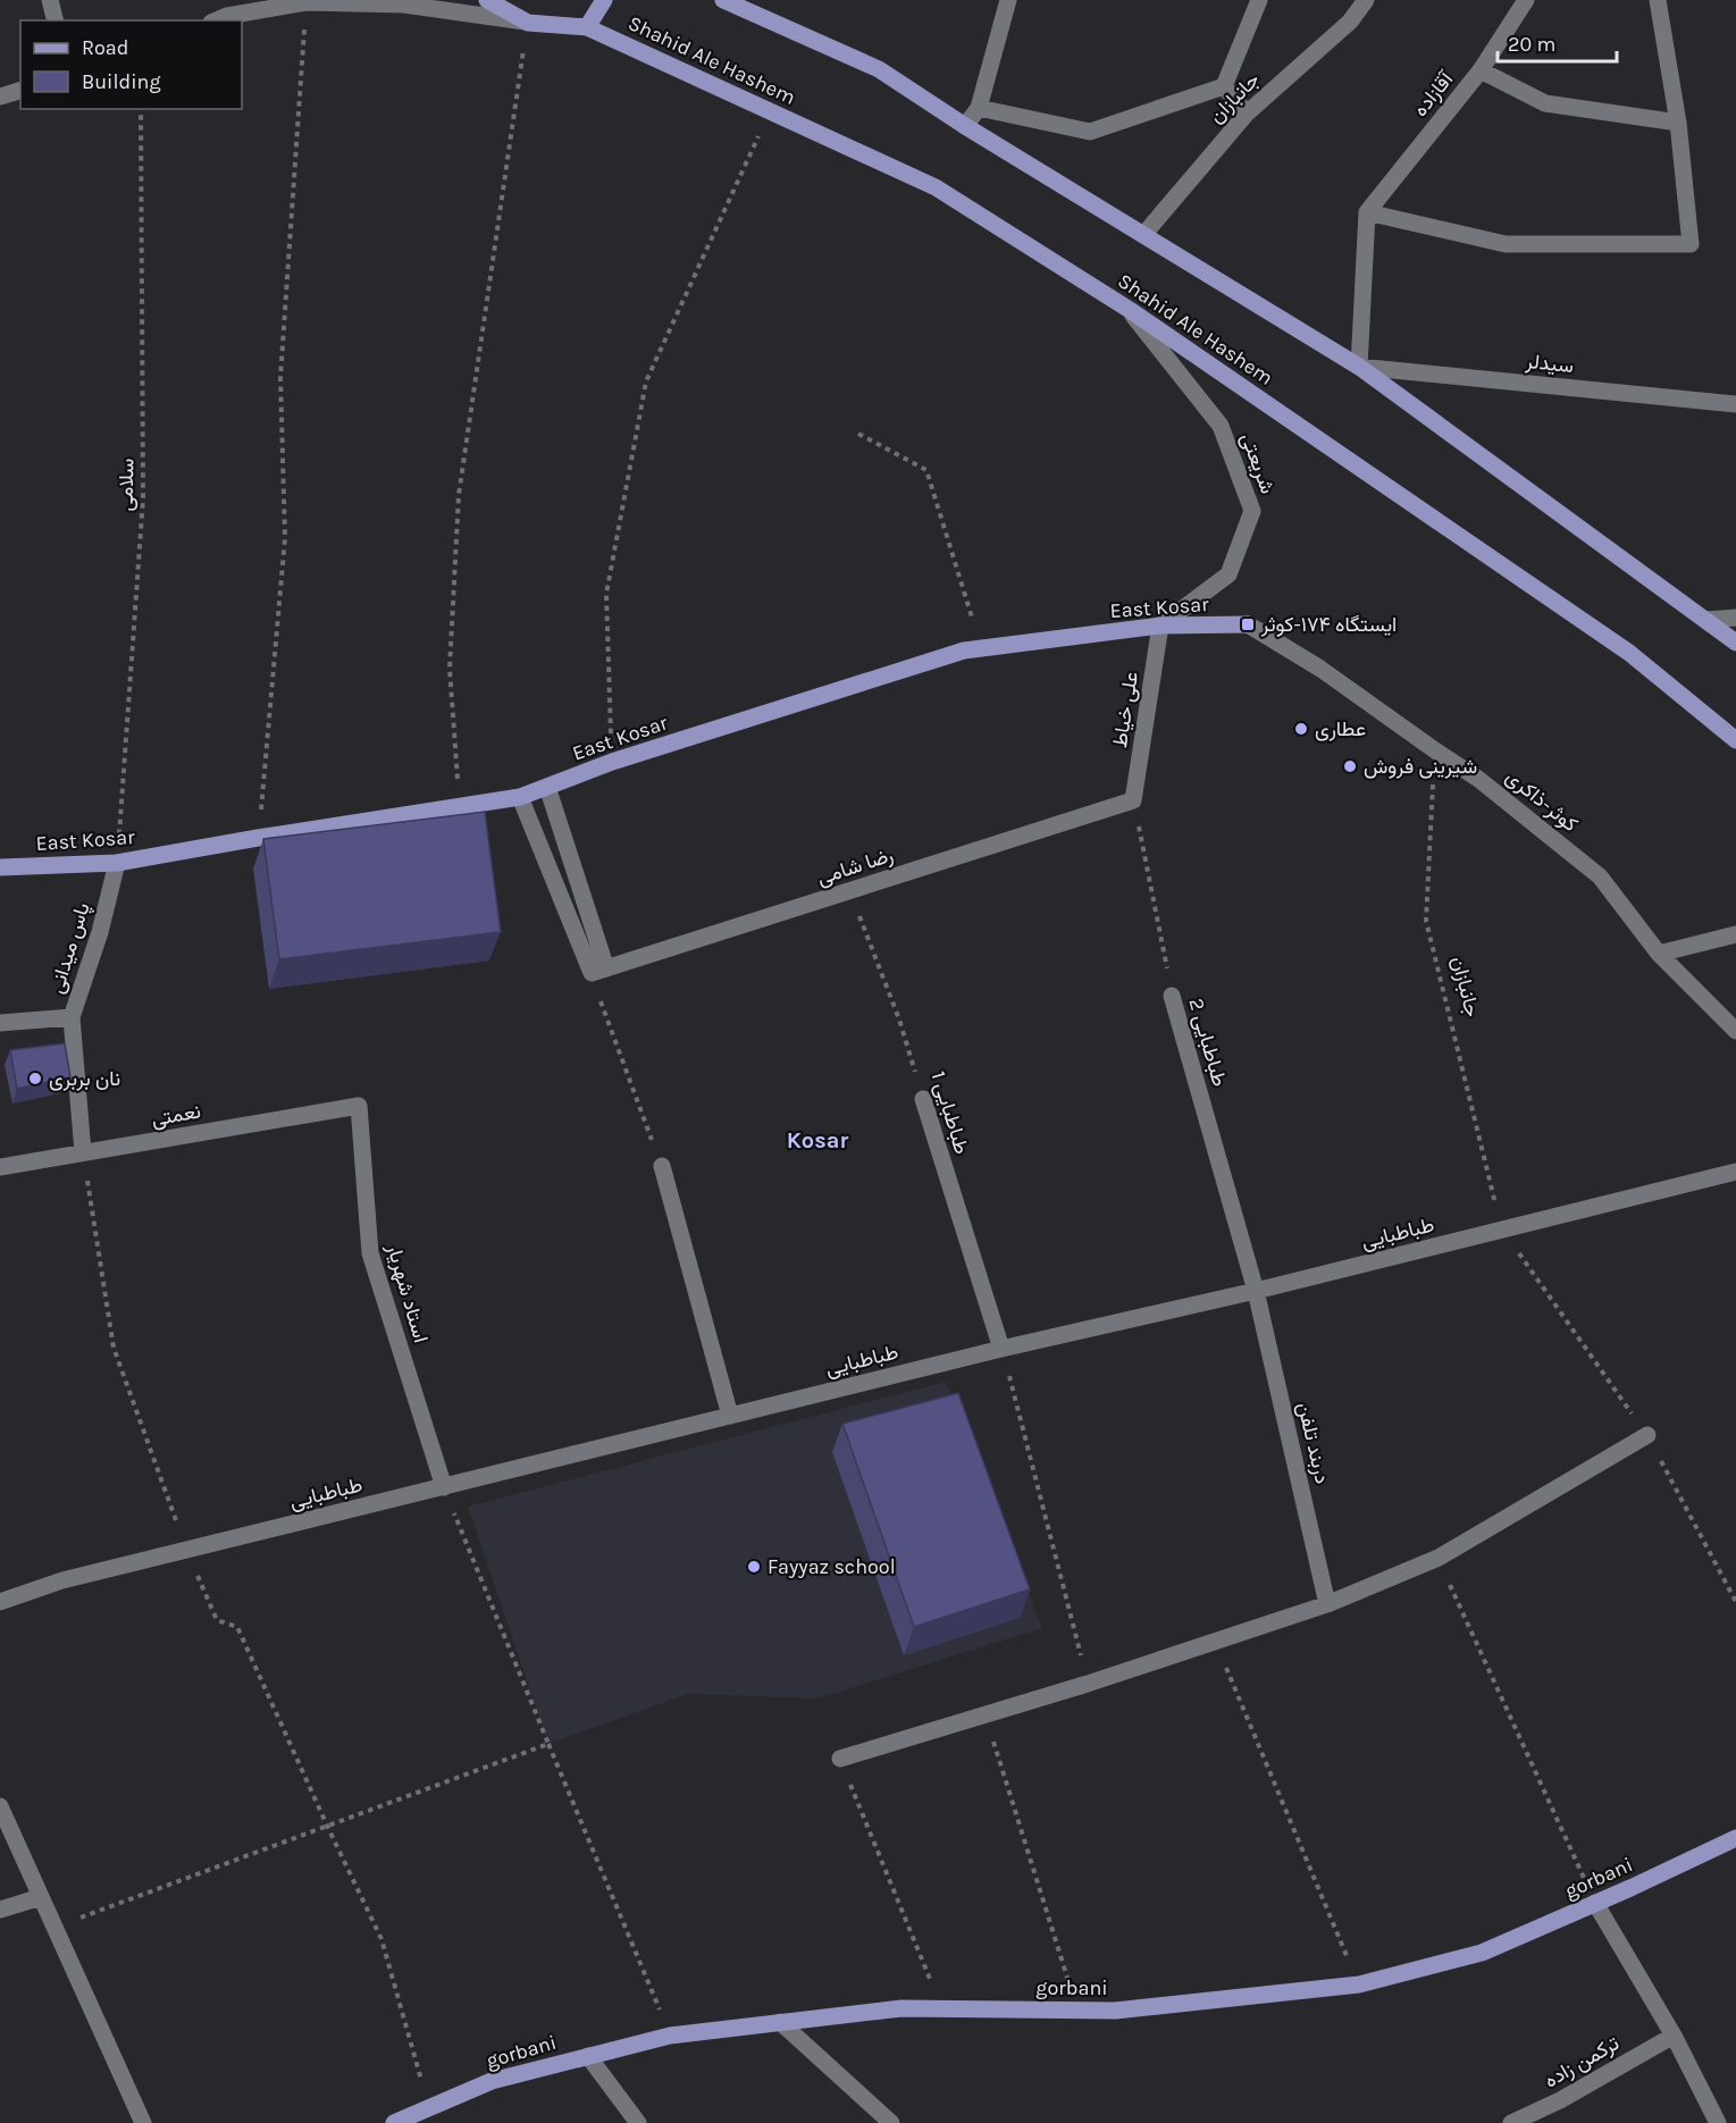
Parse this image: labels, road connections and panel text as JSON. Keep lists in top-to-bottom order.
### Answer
{
  "streets": {
    "main road": ["Shahid Ale Hashem", "East Kosar", "gorbani"],
    "street": [
      "آقازاده",
      "جانبازان",
      "سیدلر",
      "شریعتی",
      "علی خیاط",
      "کوثر-ذاکری",
      "رضا شامی",
      "پاس میدانی",
      "طباطبایی 2",
      "طباطبایی 1",
      "نعمتی",
      "طباطبایی",
      "استاد شهریار",
      "دربند تلفن",
      "ترکمن زاده"
    ],
    "path": ["سلامی"]
  },
  "crossings": [
    ["Shahid Ale Hashem", "شریعتی"],
    ["جانبازان", "کوثر-ذاکری"],
    ["جانبازان", "طباطبایی"],
    ["شریعتی", "East Kosar"],
    ["شریعتی", "علی خیاط"],
    ["سلامی", "East Kosar"],
    ["سلامی", "پاس میدانی"],
    ["East Kosar", "علی خیاط"],
    ["East Kosar", "کوثر-ذاکری"],
    ["East Kosar", "پاس میدانی"],
    ["علی خیاط", "رضا شامی"],
    ["علی خیاط", "طباطبایی 2"],
    ["رضا شامی", "طباطبایی 2"],
    ["رضا شامی", "طباطبایی 1"],
    ["طباطبایی 2", "طباطبایی"],
    ["طباطبایی 2", "دربند تلفن"],
    ["طباطبایی 1", "طباطبایی"],
    ["نعمتی", "استاد شهریار"],
    ["طباطبایی", "استاد شهریار"],
    ["طباطبایی", "دربند تلفن"]
  ],
  "districts": ["Kosar"],
  "places": {
    "transit": ["ایستگاه ۱۷۴-کوثر"],
    "other": [
      "عطاری",
      "شیرینی فروش",
      "نان بربری",
      "Fayyaz school"
    ]
  },
  "legend": ["Road", "Building"],
  "scale_bar": "20 m"
}
